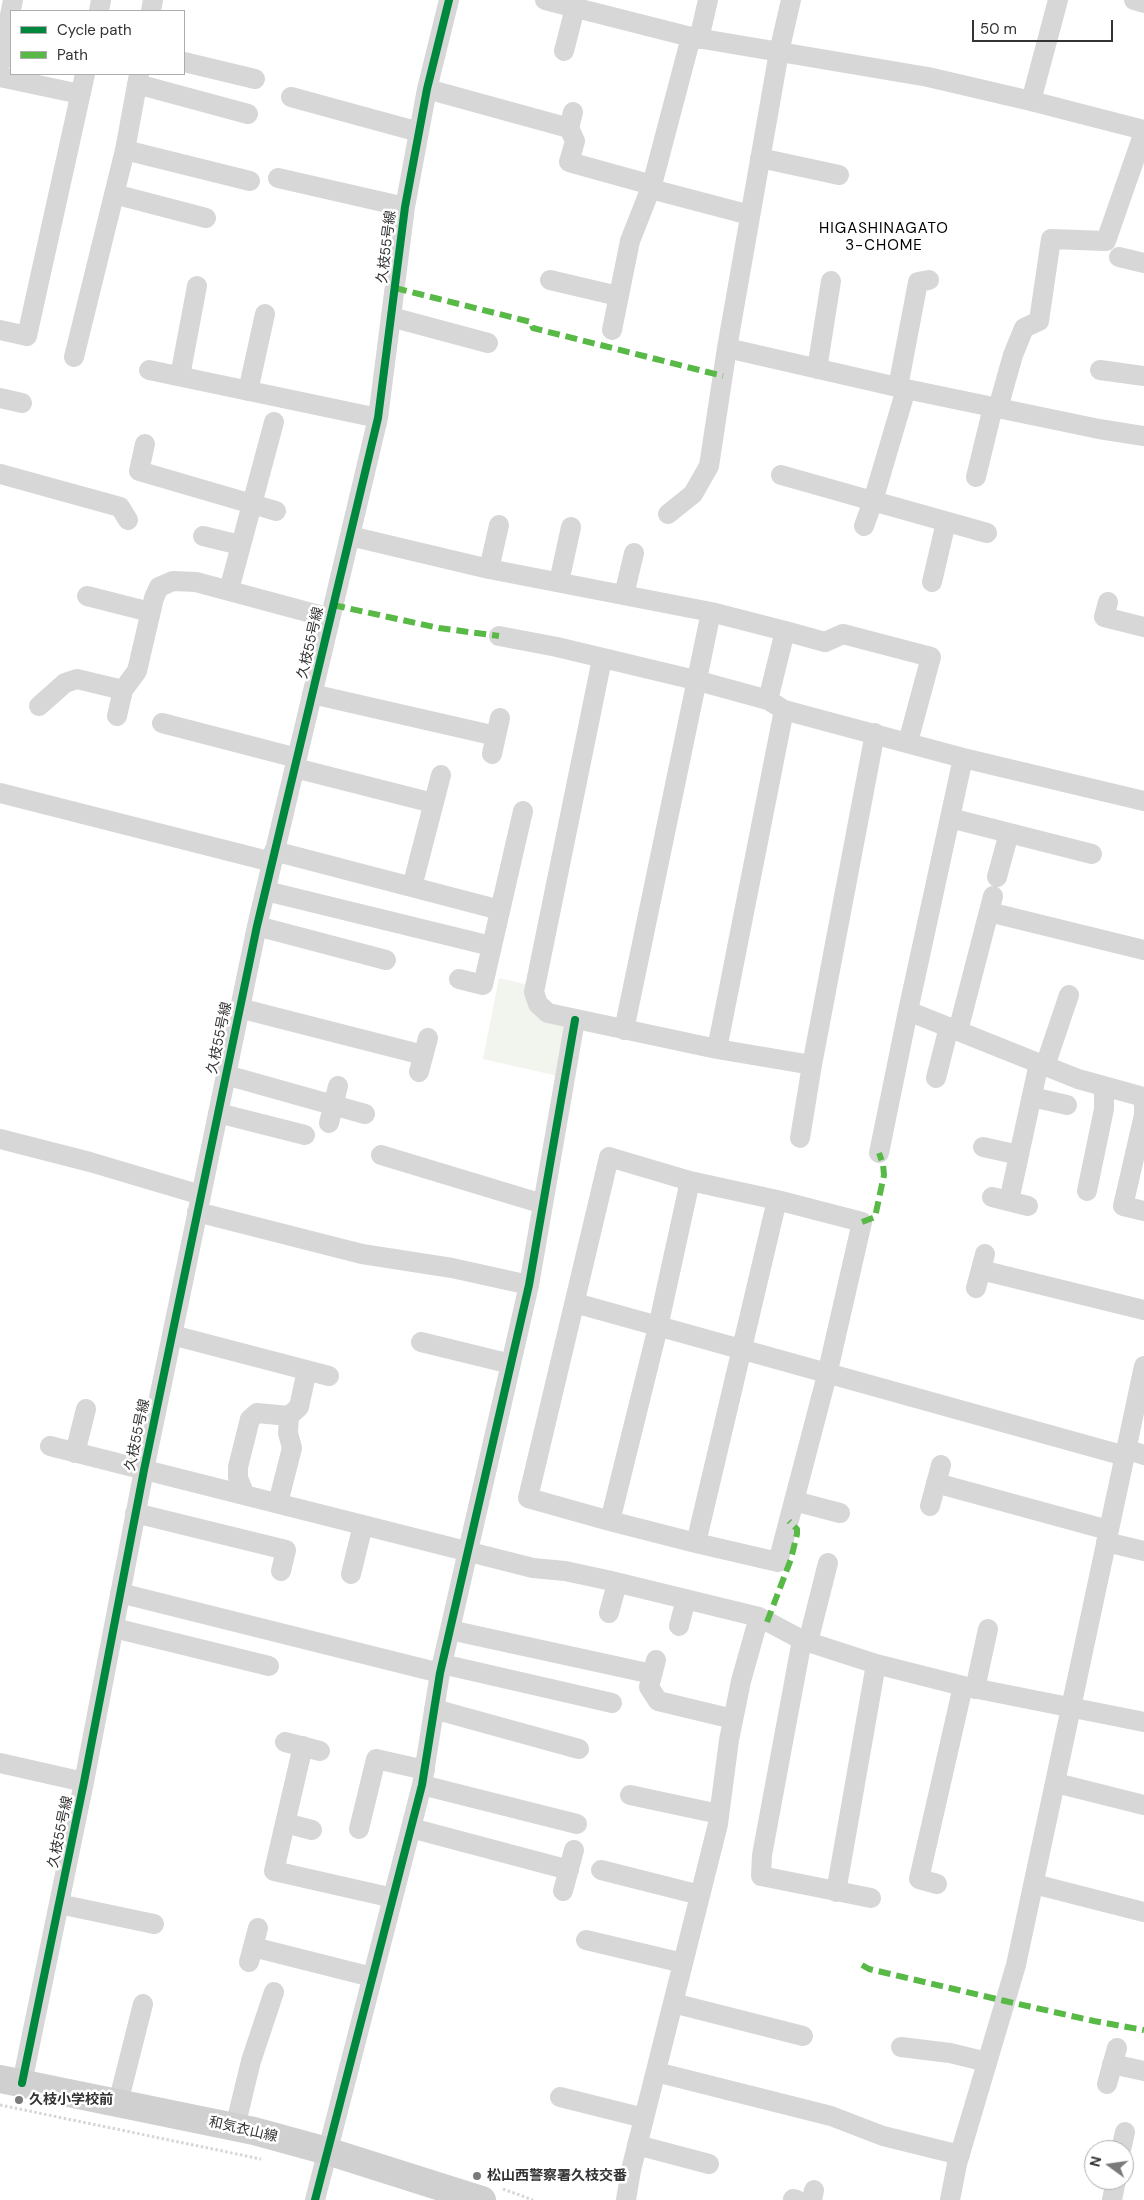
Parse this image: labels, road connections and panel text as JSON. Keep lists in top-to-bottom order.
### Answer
{
  "streets": {
    "main road": ["和気衣山線"],
    "street": ["久枝55号線"]
  },
  "crossings": [
    ["久枝55号線", "和気衣山線"]
  ],
  "districts": ["HIGASHINAGATO 3-CHOME"],
  "places": ["久枝小学校前", "松山西警察署久枝交番"],
  "legend": ["Cycle path", "Path"],
  "scale_bar": "50 m",
  "north": "left"
}
